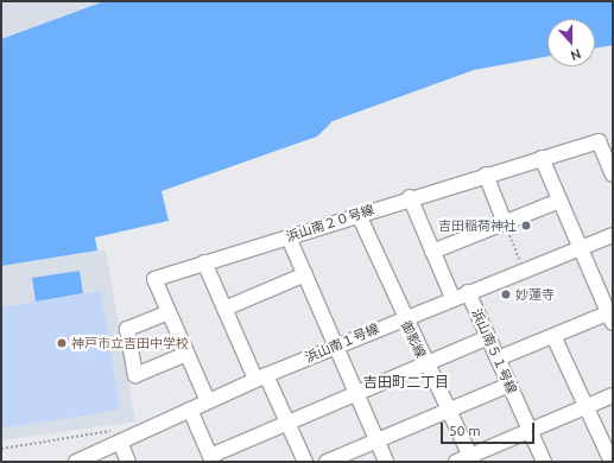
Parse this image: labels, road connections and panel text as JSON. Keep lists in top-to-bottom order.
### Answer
{
  "streets": {
    "street": [
      "浜山南２０号線",
      "御影線",
      "浜山南１号線",
      "浜山南５１号線"
    ]
  },
  "crossings": [
    ["浜山南２０号線", "御影線"],
    ["浜山南２０号線", "浜山南１号線"],
    ["御影線", "浜山南１号線"],
    ["浜山南１号線", "浜山南５１号線"]
  ],
  "districts": ["吉田町二丁目"],
  "places": ["吉田稲荷神社", "妙蓮寺", "神戸市立吉田中学校"],
  "scale_bar": "50 m",
  "north": "bottom"
}
